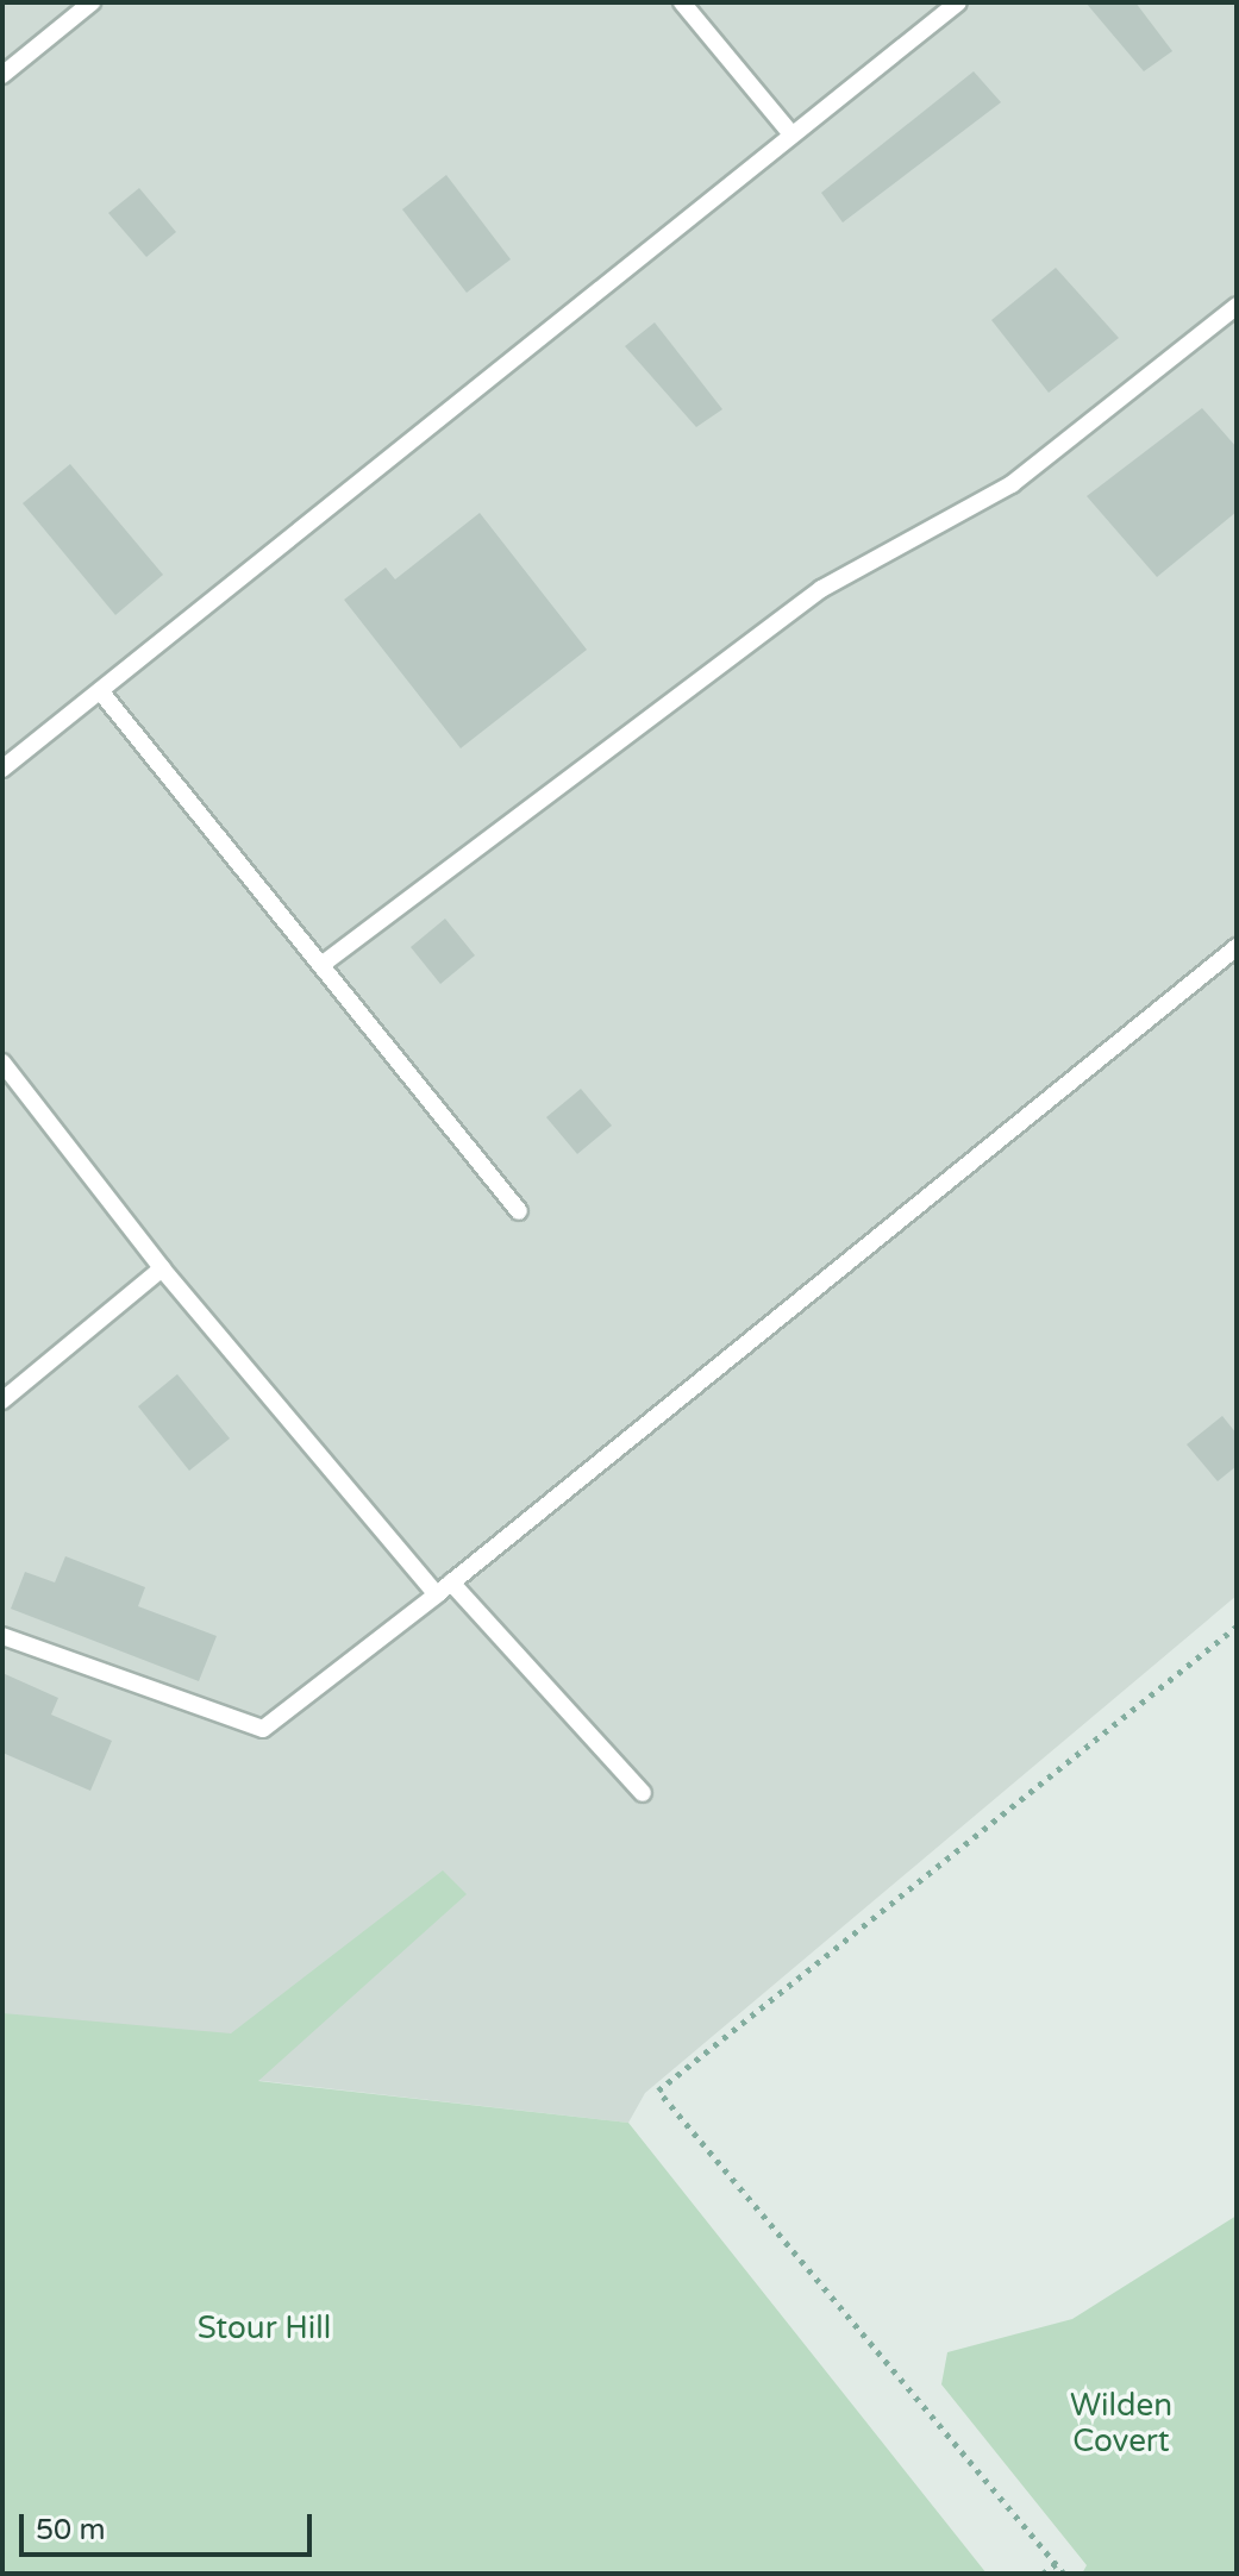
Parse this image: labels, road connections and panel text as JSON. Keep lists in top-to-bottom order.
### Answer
{
  "parks": ["Stour Hill", "Wilden Covert"],
  "scale_bar": "50 m"
}
